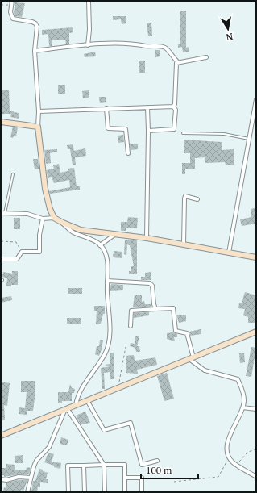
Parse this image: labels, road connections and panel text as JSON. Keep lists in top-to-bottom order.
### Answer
{
  "scale_bar": "100 m",
  "north": "bottom"
}
